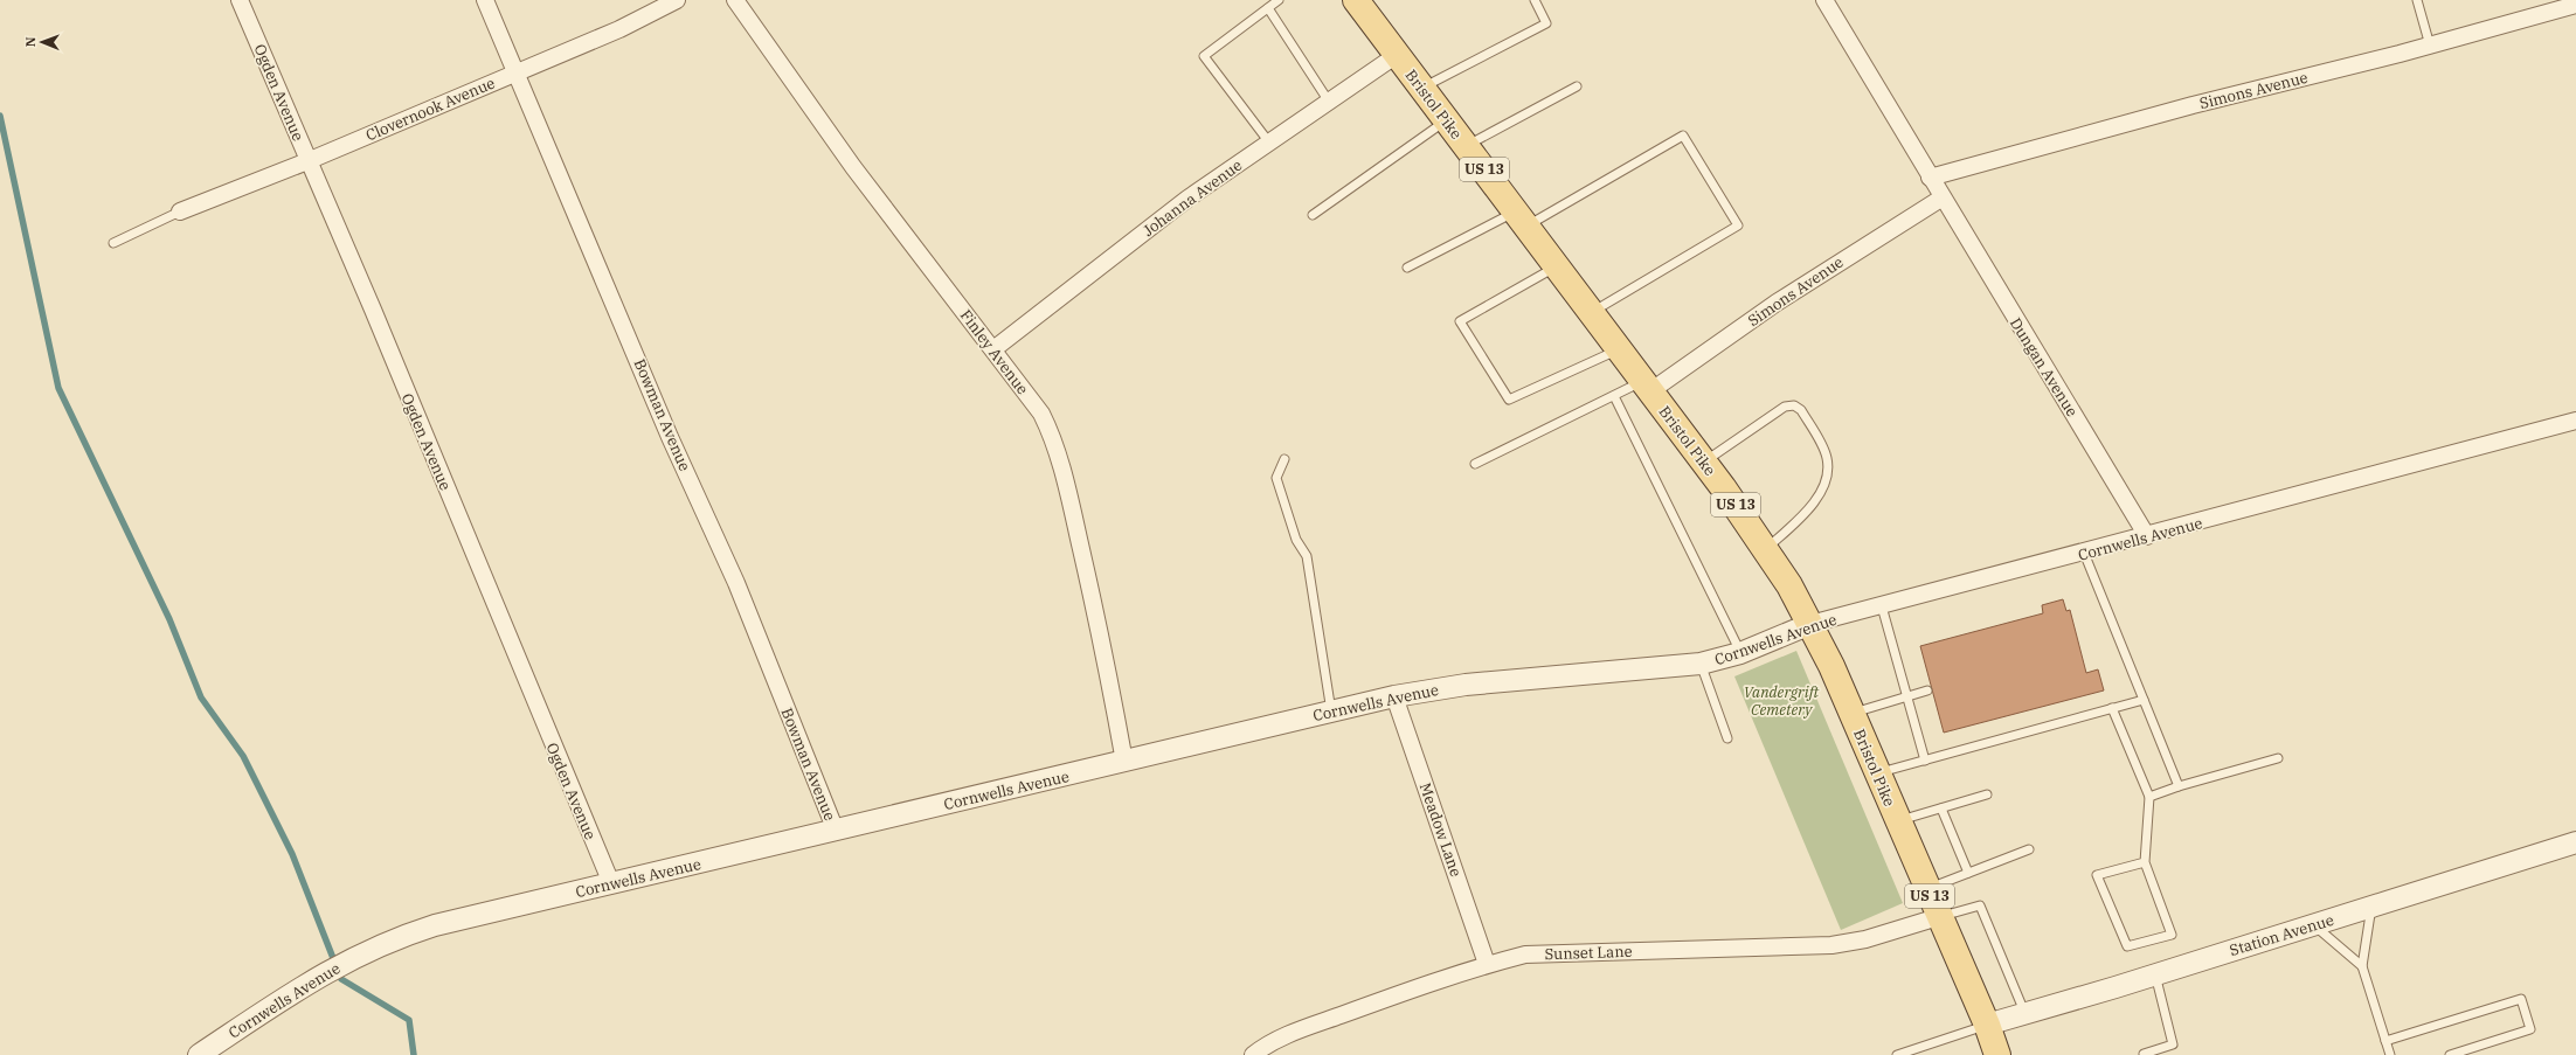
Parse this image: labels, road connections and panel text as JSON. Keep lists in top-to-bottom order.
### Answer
{
  "streets": {
    "main road": ["Bristol Pike", "US 13"],
    "street": [
      "Simons Avenue",
      "Ogden Avenue",
      "Clovernook Avenue",
      "Johanna Avenue",
      "Finley Avenue",
      "Dungan Avenue",
      "Bowman Avenue",
      "Cornwells Avenue",
      "Meadow Lane",
      "Station Avenue",
      "Sunset Lane"
    ]
  },
  "crossings": [
    ["Simons Avenue", "Bristol Pike"],
    ["Simons Avenue", "Dungan Avenue"],
    ["Ogden Avenue", "Clovernook Avenue"],
    ["Ogden Avenue", "Cornwells Avenue"],
    ["Bristol Pike", "Johanna Avenue"],
    ["Bristol Pike", "Cornwells Avenue"],
    ["Bristol Pike", "Station Avenue"],
    ["Bristol Pike", "Sunset Lane"],
    ["Clovernook Avenue", "Bowman Avenue"],
    ["Johanna Avenue", "Finley Avenue"],
    ["Finley Avenue", "Cornwells Avenue"],
    ["Dungan Avenue", "Cornwells Avenue"],
    ["Bowman Avenue", "Cornwells Avenue"],
    ["Cornwells Avenue", "Meadow Lane"],
    ["Meadow Lane", "Sunset Lane"]
  ],
  "parks": ["Vandergrift Cemetery"],
  "north": "left"
}
